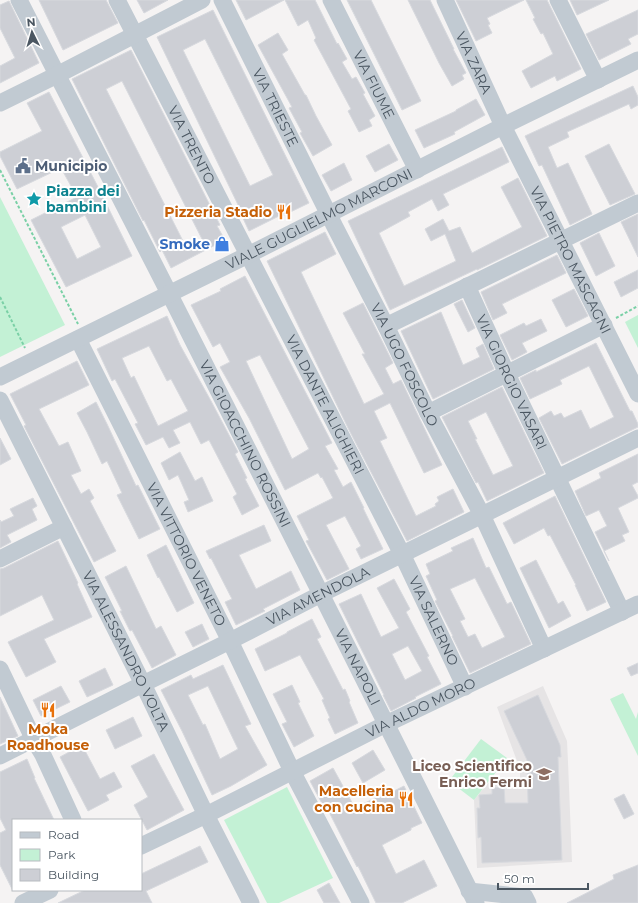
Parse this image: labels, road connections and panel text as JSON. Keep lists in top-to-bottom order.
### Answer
{
  "streets": {
    "street": [
      "VIA ZARA",
      "VIA FIUME",
      "VIA TRIESTE",
      "VIA TRENTO",
      "VIALE GUGLIELMO MARCONI",
      "VIA PIETRO MASCAGNI",
      "VIA UGO FOSCOLO",
      "VIA GIORGIO VASARI",
      "VIA DANTE ALIGHIERI",
      "VIA GIOACCHINO ROSSINI",
      "VIA VITTORIO VENETO",
      "VIA AMENDOLA",
      "VIA SALERNO",
      "VIA ALESSANDRO VOLTA",
      "VIA NAPOLI",
      "VIA ALDO MORO"
    ]
  },
  "crossings": [
    ["VIA ZARA", "VIALE GUGLIELMO MARCONI"],
    ["VIA ZARA", "VIA PIETRO MASCAGNI"],
    ["VIA FIUME", "VIALE GUGLIELMO MARCONI"],
    ["VIA TRIESTE", "VIALE GUGLIELMO MARCONI"],
    ["VIA TRIESTE", "VIA UGO FOSCOLO"],
    ["VIA TRENTO", "VIALE GUGLIELMO MARCONI"],
    ["VIA TRENTO", "VIA DANTE ALIGHIERI"],
    ["VIALE GUGLIELMO MARCONI", "VIA PIETRO MASCAGNI"],
    ["VIALE GUGLIELMO MARCONI", "VIA UGO FOSCOLO"],
    ["VIALE GUGLIELMO MARCONI", "VIA DANTE ALIGHIERI"],
    ["VIALE GUGLIELMO MARCONI", "VIA GIOACCHINO ROSSINI"],
    ["VIALE GUGLIELMO MARCONI", "VIA VITTORIO VENETO"],
    ["VIA UGO FOSCOLO", "VIA AMENDOLA"],
    ["VIA UGO FOSCOLO", "VIA ALDO MORO"],
    ["VIA GIORGIO VASARI", "VIA AMENDOLA"],
    ["VIA GIORGIO VASARI", "VIA ALDO MORO"],
    ["VIA DANTE ALIGHIERI", "VIA AMENDOLA"],
    ["VIA DANTE ALIGHIERI", "VIA SALERNO"],
    ["VIA GIOACCHINO ROSSINI", "VIA AMENDOLA"],
    ["VIA GIOACCHINO ROSSINI", "VIA NAPOLI"],
    ["VIA VITTORIO VENETO", "VIA AMENDOLA"],
    ["VIA VITTORIO VENETO", "VIA ALDO MORO"],
    ["VIA AMENDOLA", "VIA SALERNO"],
    ["VIA AMENDOLA", "VIA ALESSANDRO VOLTA"],
    ["VIA AMENDOLA", "VIA NAPOLI"],
    ["VIA SALERNO", "VIA ALDO MORO"],
    ["VIA ALESSANDRO VOLTA", "VIA ALDO MORO"],
    ["VIA NAPOLI", "VIA ALDO MORO"]
  ],
  "places": {
    "public building": ["Municipio"],
    "place": ["Piazza dei bambini"],
    "restaurant": ["Pizzeria Stadio", "Moka Roadhouse", "Macelleria con cucina"],
    "shop": ["Smoke"],
    "school or university": ["Liceo Scientifico Enrico Fermi"]
  },
  "legend": ["Road", "Park", "Building"],
  "scale_bar": "50 m",
  "north": "top"
}
